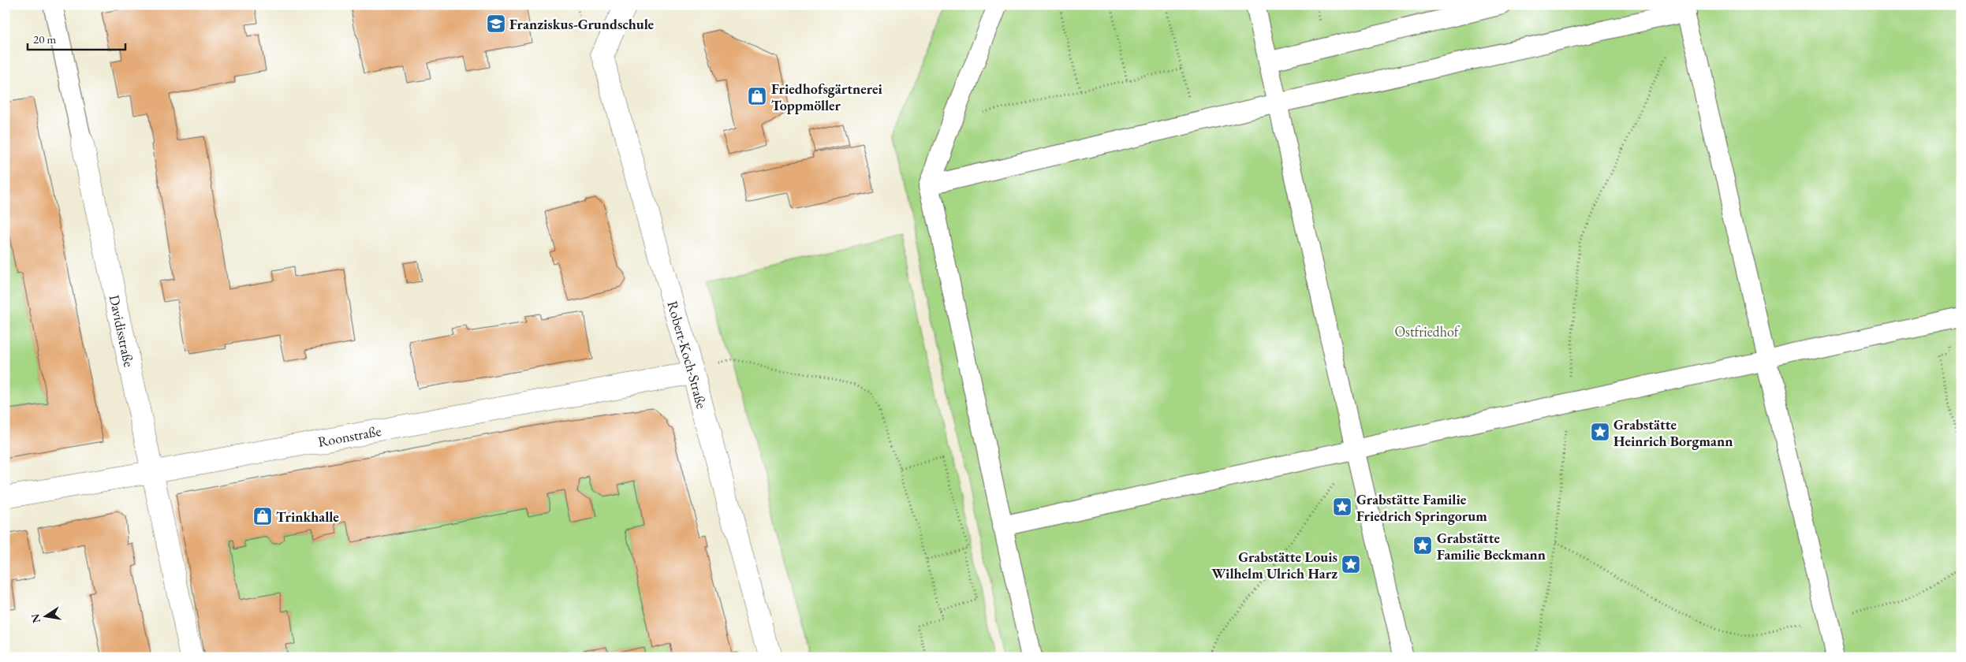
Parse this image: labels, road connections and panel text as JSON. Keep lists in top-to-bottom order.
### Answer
{
  "streets": {
    "street": ["Davidisstraße", "Robert-Koch-Straße", "Roonstraße"]
  },
  "crossings": [
    ["Davidisstraße", "Roonstraße"],
    ["Robert-Koch-Straße", "Roonstraße"]
  ],
  "parks": ["Ostfriedhof"],
  "places": {
    "school or university": ["Franziskus-Grundschule"],
    "shop": ["Friedhofsgärtnerei Toppmöller", "Trinkhalle"],
    "place": [
      "Grabstätte Heinrich Borgmann",
      "Grabstätte Familie Friedrich Springorum",
      "Grabstätte Familie Beckmann",
      "Grabstätte Louis Wilhelm Ulrich Harz"
    ]
  },
  "scale_bar": "20 m",
  "north": "left"
}
